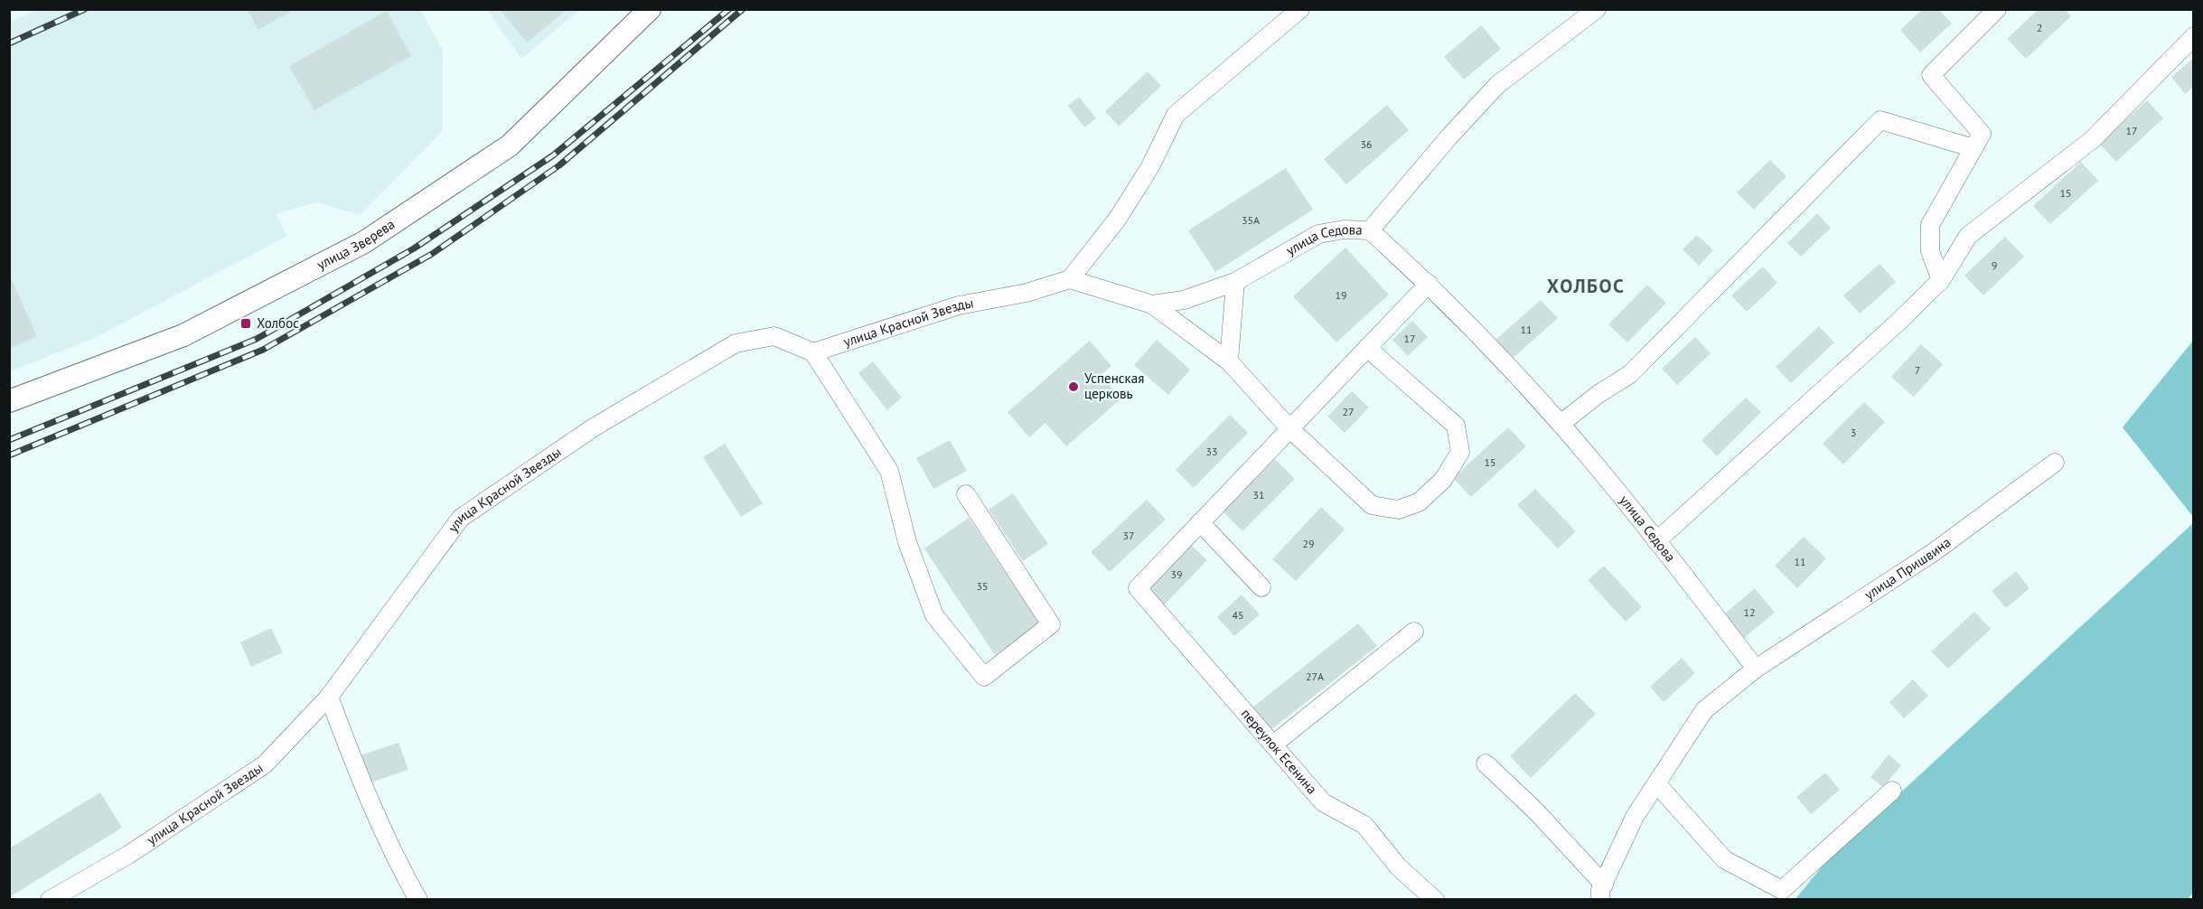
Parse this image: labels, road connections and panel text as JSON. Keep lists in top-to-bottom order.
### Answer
{
  "streets": {
    "main road": ["улица Зверева"],
    "street": [
      "улица Седова",
      "улица Красной Звезды",
      "улица Пришвина",
      "переулок Есенина"
    ]
  },
  "crossings": [
    ["улица Седова", "улица Красной Звезды"],
    ["улица Седова", "улица Пришвина"]
  ],
  "districts": ["ХОЛБОС"],
  "places": {
    "transit": ["Холбос"],
    "other": ["Успенская церковь"]
  },
  "house_numbers": [
    "2",
    "17",
    "36",
    "15",
    "35А",
    "9",
    "19",
    "11",
    "17",
    "7",
    "27",
    "3",
    "33",
    "15",
    "31",
    "37",
    "29",
    "11",
    "39",
    "35",
    "12",
    "45",
    "27А"
  ]
}
